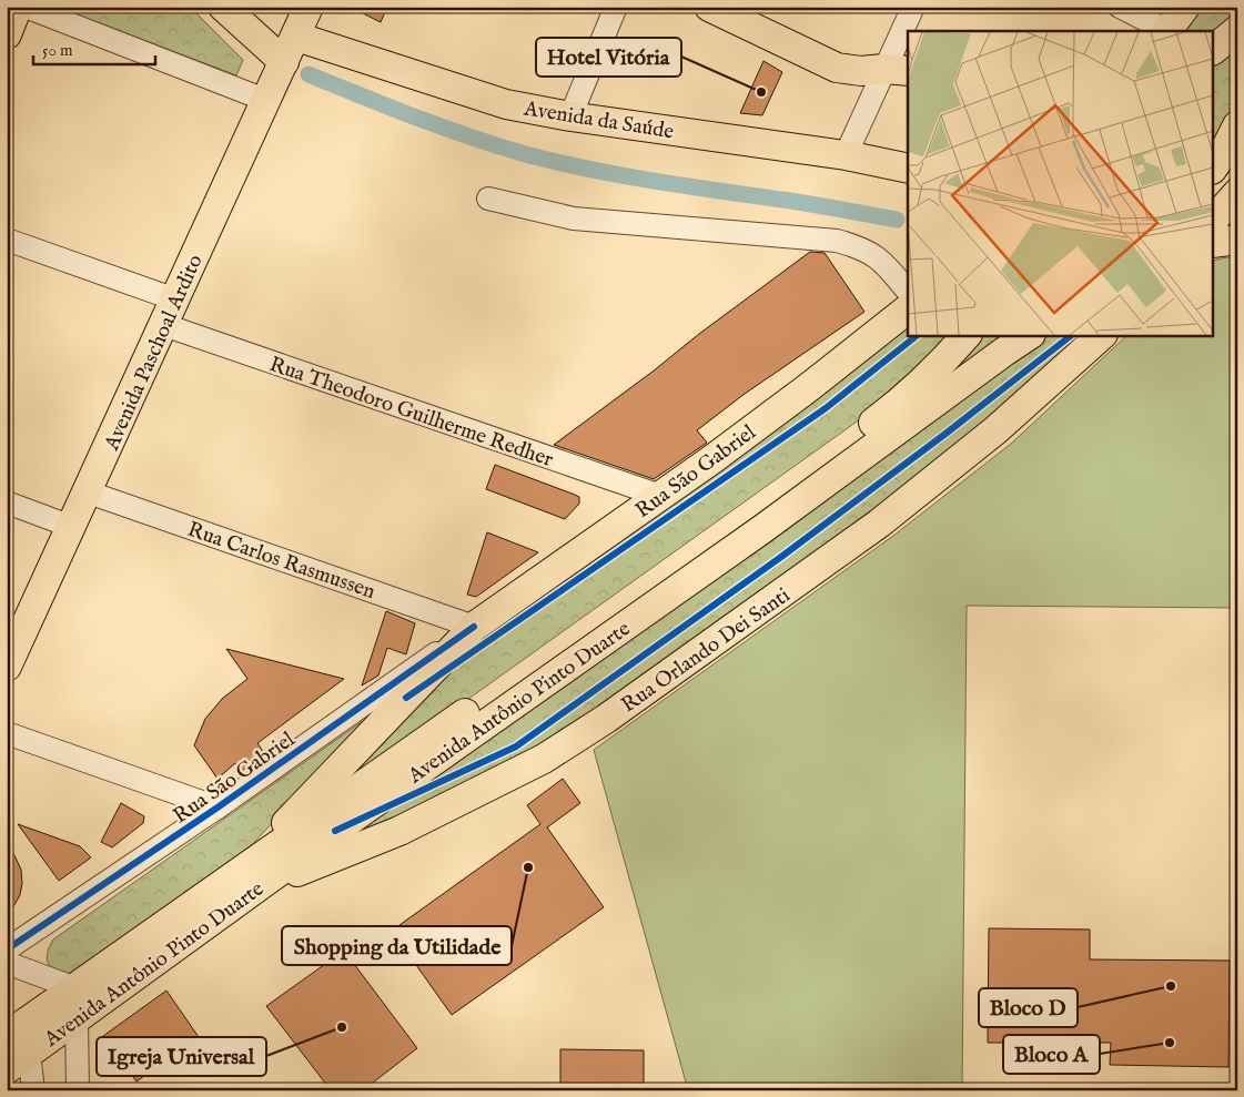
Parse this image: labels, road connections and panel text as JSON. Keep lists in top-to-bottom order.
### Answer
{
  "streets": {
    "main road": [
      "Avenida da Saúde",
      "Avenida Paschoal Ardito",
      "Rua São Gabriel",
      "Rua Orlando Dei Santi",
      "Avenida Antônio Pinto Duarte"
    ],
    "street": ["Rua Theodoro Guilherme Redher", "Rua Carlos Rasmussen"]
  },
  "crossings": [
    ["Avenida da Saúde", "Avenida Paschoal Ardito"],
    ["Avenida Paschoal Ardito", "Rua Theodoro Guilherme Redher"],
    ["Avenida Paschoal Ardito", "Rua Carlos Rasmussen"],
    ["Rua Theodoro Guilherme Redher", "Rua São Gabriel"],
    ["Rua São Gabriel", "Rua Carlos Rasmussen"],
    ["Rua São Gabriel", "Rua Orlando Dei Santi"],
    ["Rua São Gabriel", "Avenida Antônio Pinto Duarte"],
    ["Rua Orlando Dei Santi", "Avenida Antônio Pinto Duarte"]
  ],
  "places": [
    "Hotel Vitória",
    "Shopping da Utilidade",
    "Bloco D",
    "Igreja Universal",
    "Bloco A"
  ],
  "scale_bar": "50 m"
}
